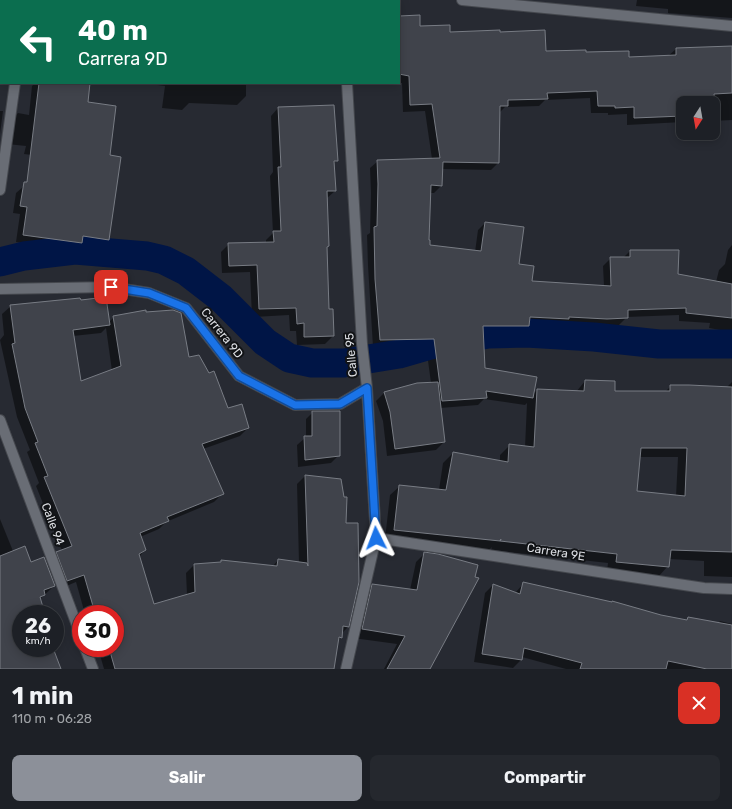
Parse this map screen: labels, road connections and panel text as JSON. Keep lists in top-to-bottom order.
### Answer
{
  "streets": {
    "street": [
      "Carrera 9D",
      "Calle 95",
      "Calle 94",
      "Carrera 9E"
    ]
  },
  "crossings": [
    ["Carrera 9D", "Calle 95"],
    ["Calle 95", "Carrera 9E"]
  ],
  "north": "bottom",
  "page": {
    "turn": ["40 m", "Carrera 9D"],
    "speed": "26 km/h",
    "limit": "30",
    "heading": ["1 min", "110 m · 06:28"],
    "buttons": ["Salir", "Compartir"]
  }
}
